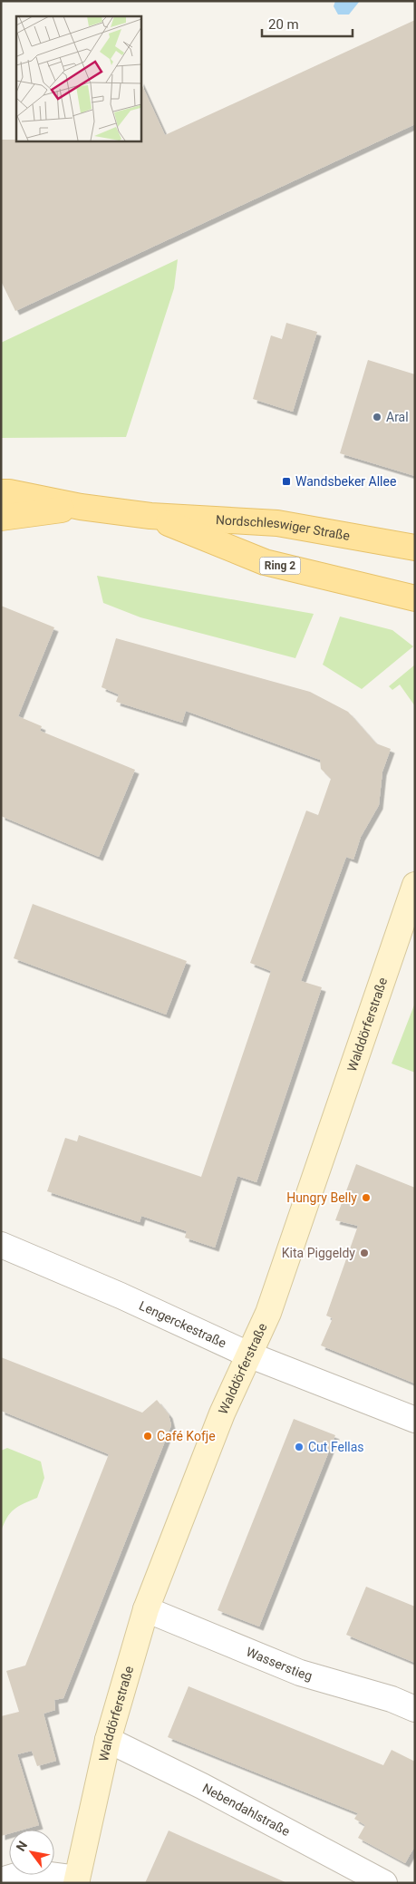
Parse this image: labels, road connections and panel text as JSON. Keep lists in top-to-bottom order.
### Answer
{
  "streets": {
    "main road": ["Nordschleswiger Straße", "Ring 2"],
    "street": [
      "Walddörferstraße",
      "Lengerckestraße",
      "Wasserstieg",
      "Nebendahlstraße"
    ]
  },
  "crossings": [
    ["Walddörferstraße", "Lengerckestraße"],
    ["Walddörferstraße", "Wasserstieg"],
    ["Walddörferstraße", "Nebendahlstraße"]
  ],
  "places": {
    "other": [
      "Aral",
      "Hungry Belly",
      "Kita Piggeldy",
      "Café Kofje",
      "Cut Fellas"
    ],
    "transit": ["Wandsbeker Allee"]
  },
  "scale_bar": "20 m",
  "north": "top left"
}
